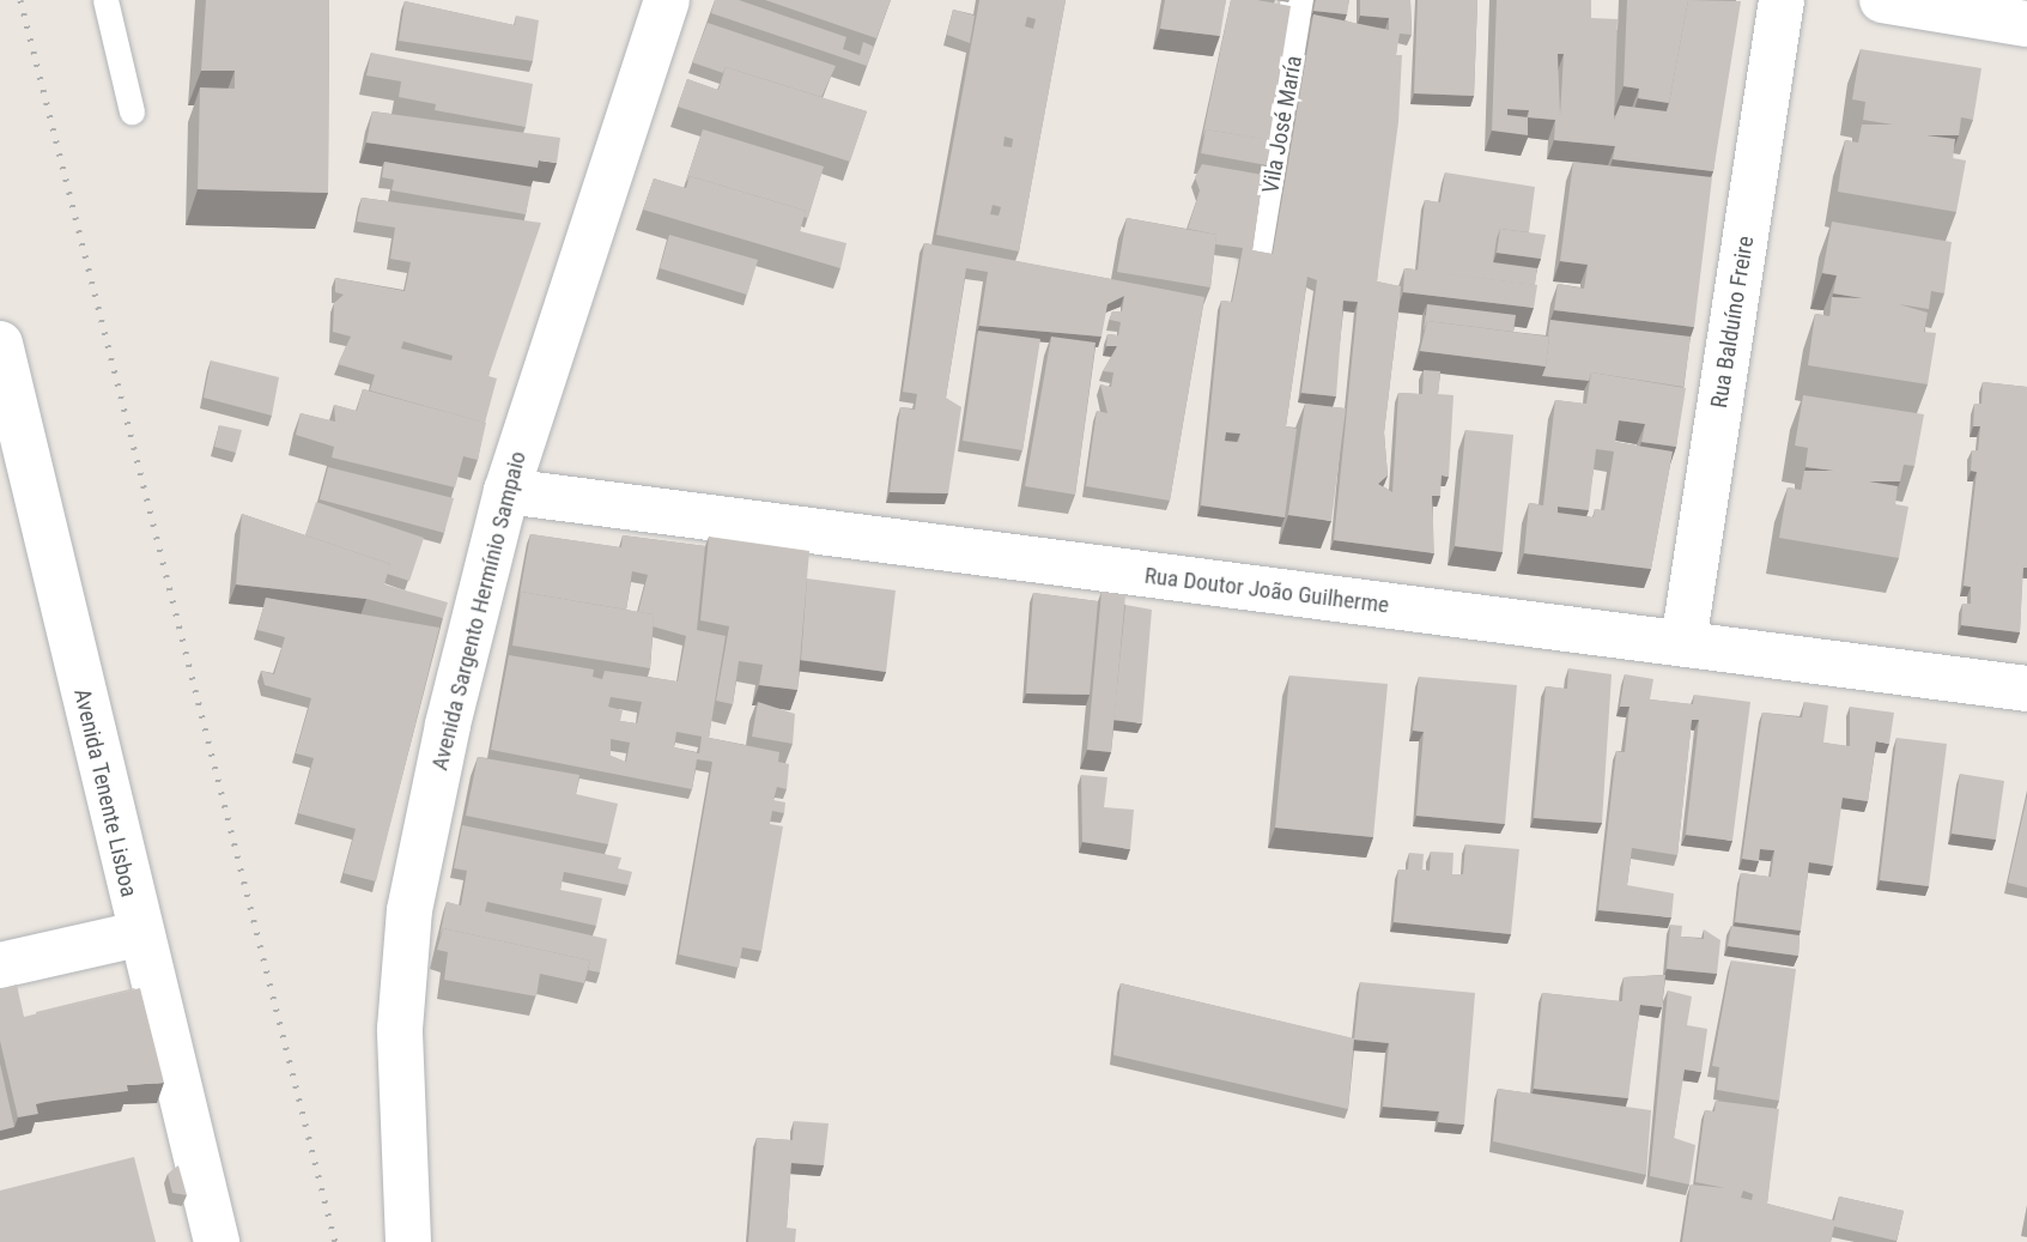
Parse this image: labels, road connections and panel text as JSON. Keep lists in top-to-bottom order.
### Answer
{
  "streets": {
    "street": [
      "Vila José María",
      "Rua Balduíno Freire",
      "Rua Doutor João Guilherme",
      "Avenida Sargento Hermínio Sampaio",
      "Avenida Tenente Lisboa"
    ]
  },
  "crossings": [
    ["Rua Balduíno Freire", "Rua Doutor João Guilherme"],
    ["Rua Doutor João Guilherme", "Avenida Sargento Hermínio Sampaio"]
  ]
}
